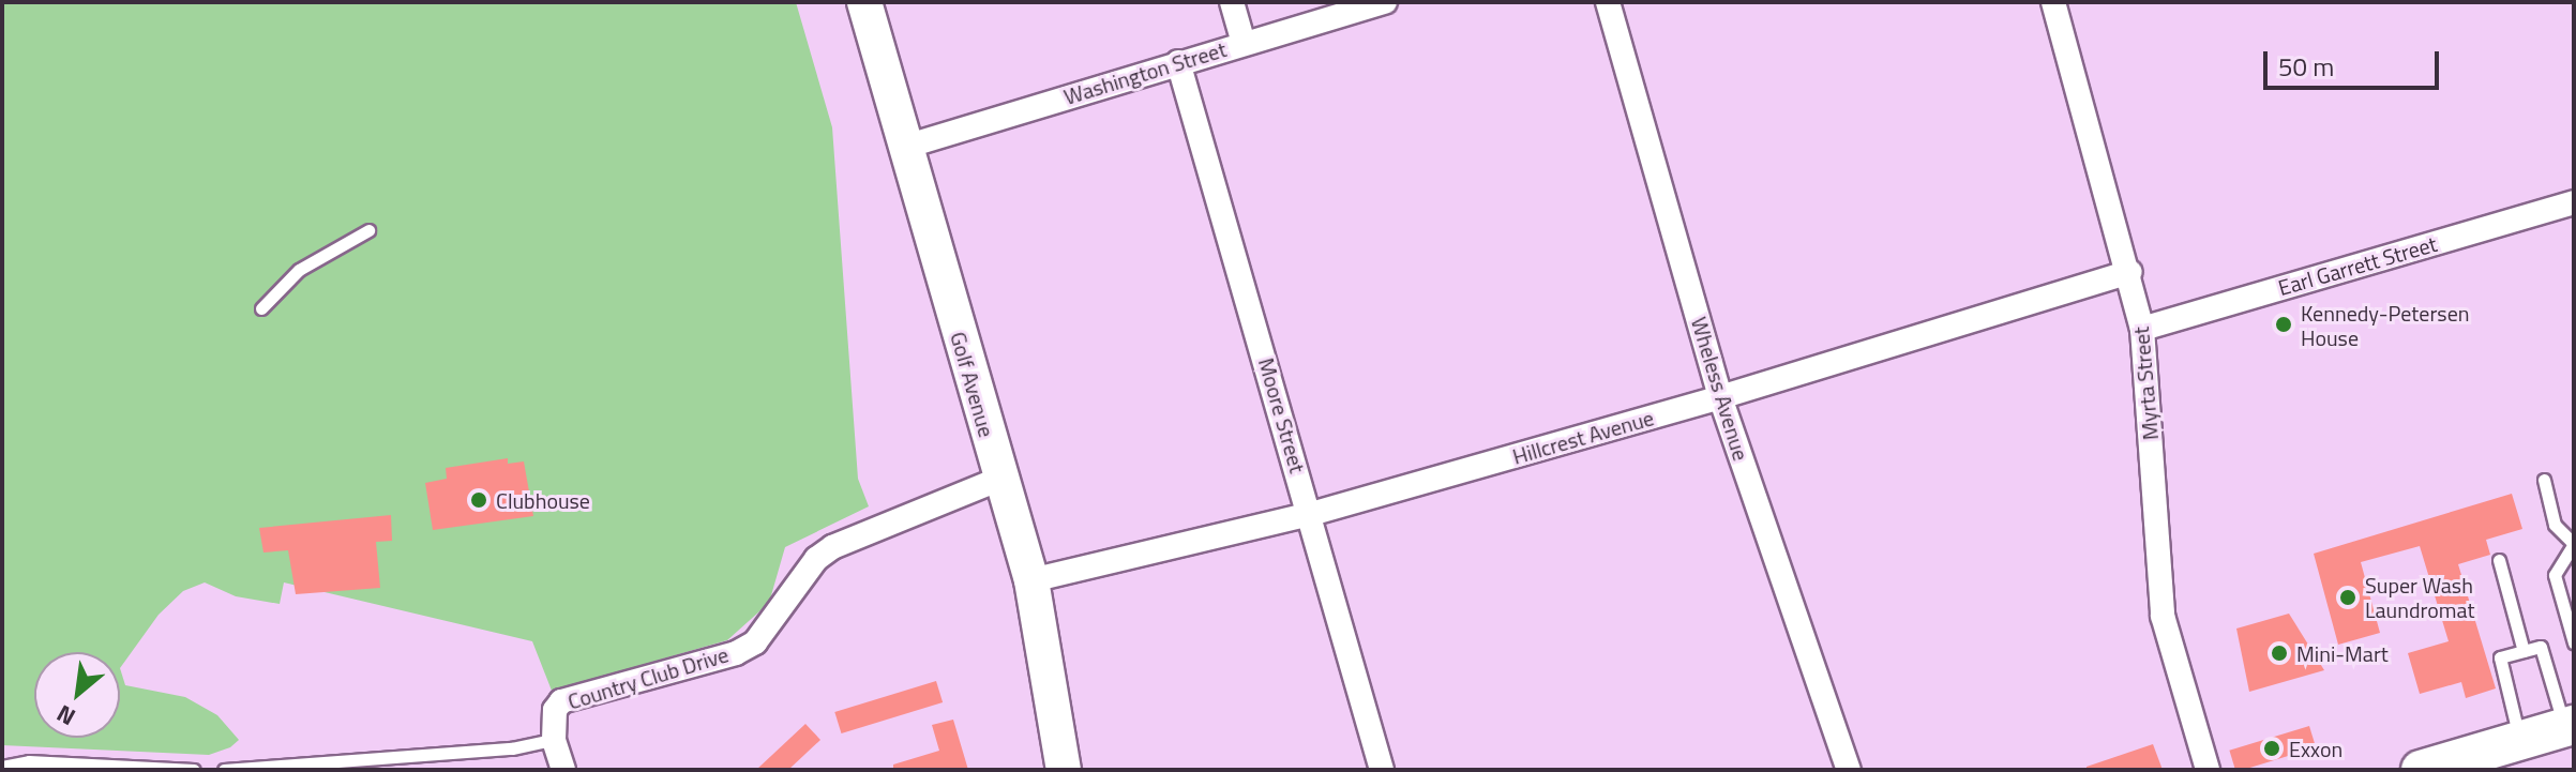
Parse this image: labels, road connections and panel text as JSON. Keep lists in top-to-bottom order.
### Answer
{
  "streets": {
    "main road": ["Golf Avenue"],
    "street": [
      "Washington Street",
      "Earl Garrett Street",
      "Myrta Street",
      "Wheless Avenue",
      "Moore Street",
      "Hillcrest Avenue",
      "Country Club Drive"
    ]
  },
  "crossings": [
    ["Washington Street", "Golf Avenue"],
    ["Washington Street", "Moore Street"],
    ["Earl Garrett Street", "Myrta Street"],
    ["Myrta Street", "Hillcrest Avenue"],
    ["Golf Avenue", "Hillcrest Avenue"],
    ["Golf Avenue", "Country Club Drive"],
    ["Wheless Avenue", "Hillcrest Avenue"],
    ["Moore Street", "Hillcrest Avenue"]
  ],
  "places": [
    "Kennedy-Petersen House",
    "Clubhouse",
    "Super Wash Laundromat",
    "Mini-Mart",
    "Exxon"
  ],
  "scale_bar": "50 m",
  "north": "bottom left"
}
